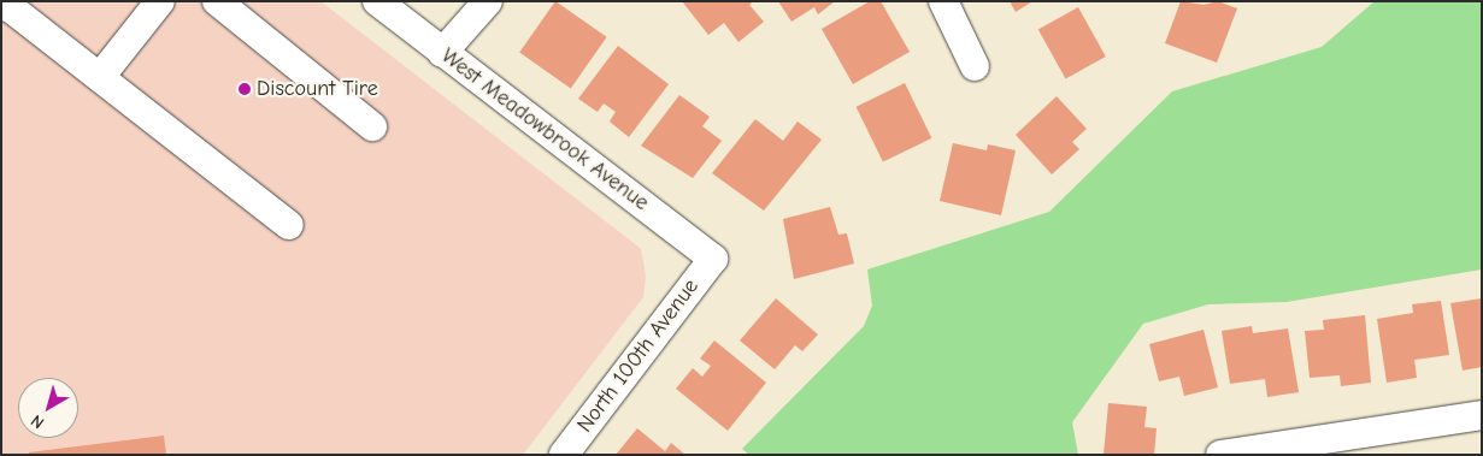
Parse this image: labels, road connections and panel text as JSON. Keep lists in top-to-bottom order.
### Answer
{
  "streets": {
    "street": ["West Meadowbrook Avenue", "North 100th Avenue"]
  },
  "crossings": [
    ["West Meadowbrook Avenue", "North 100th Avenue"]
  ],
  "places": ["Discount Tire"],
  "north": "bottom left"
}
